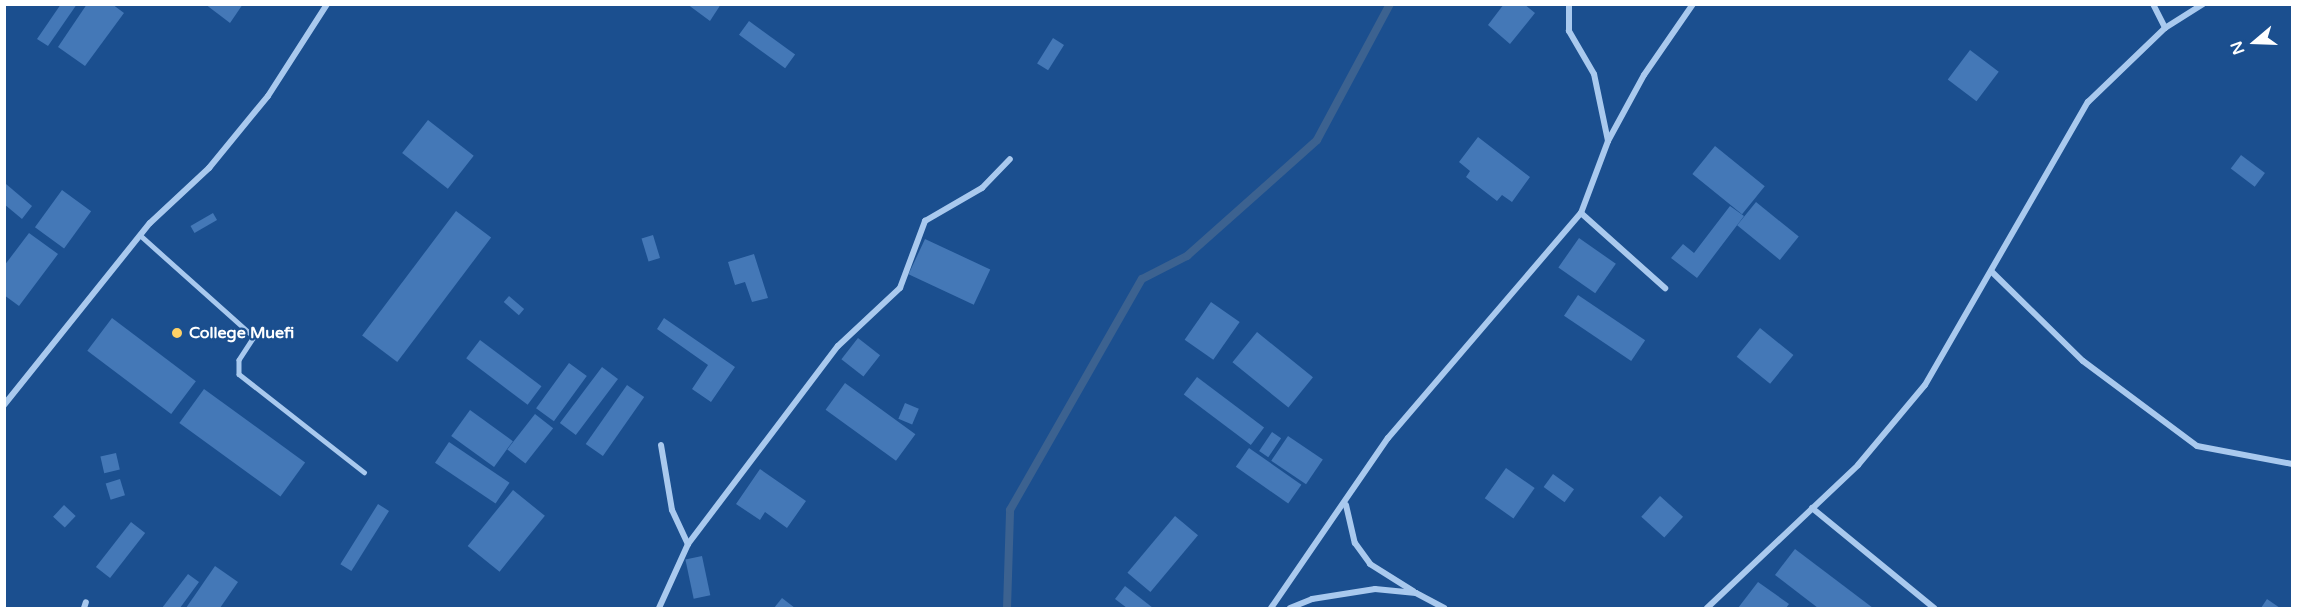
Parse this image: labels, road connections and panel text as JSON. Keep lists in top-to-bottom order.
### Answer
{
  "places": ["College Muefi"],
  "north": "left"
}
